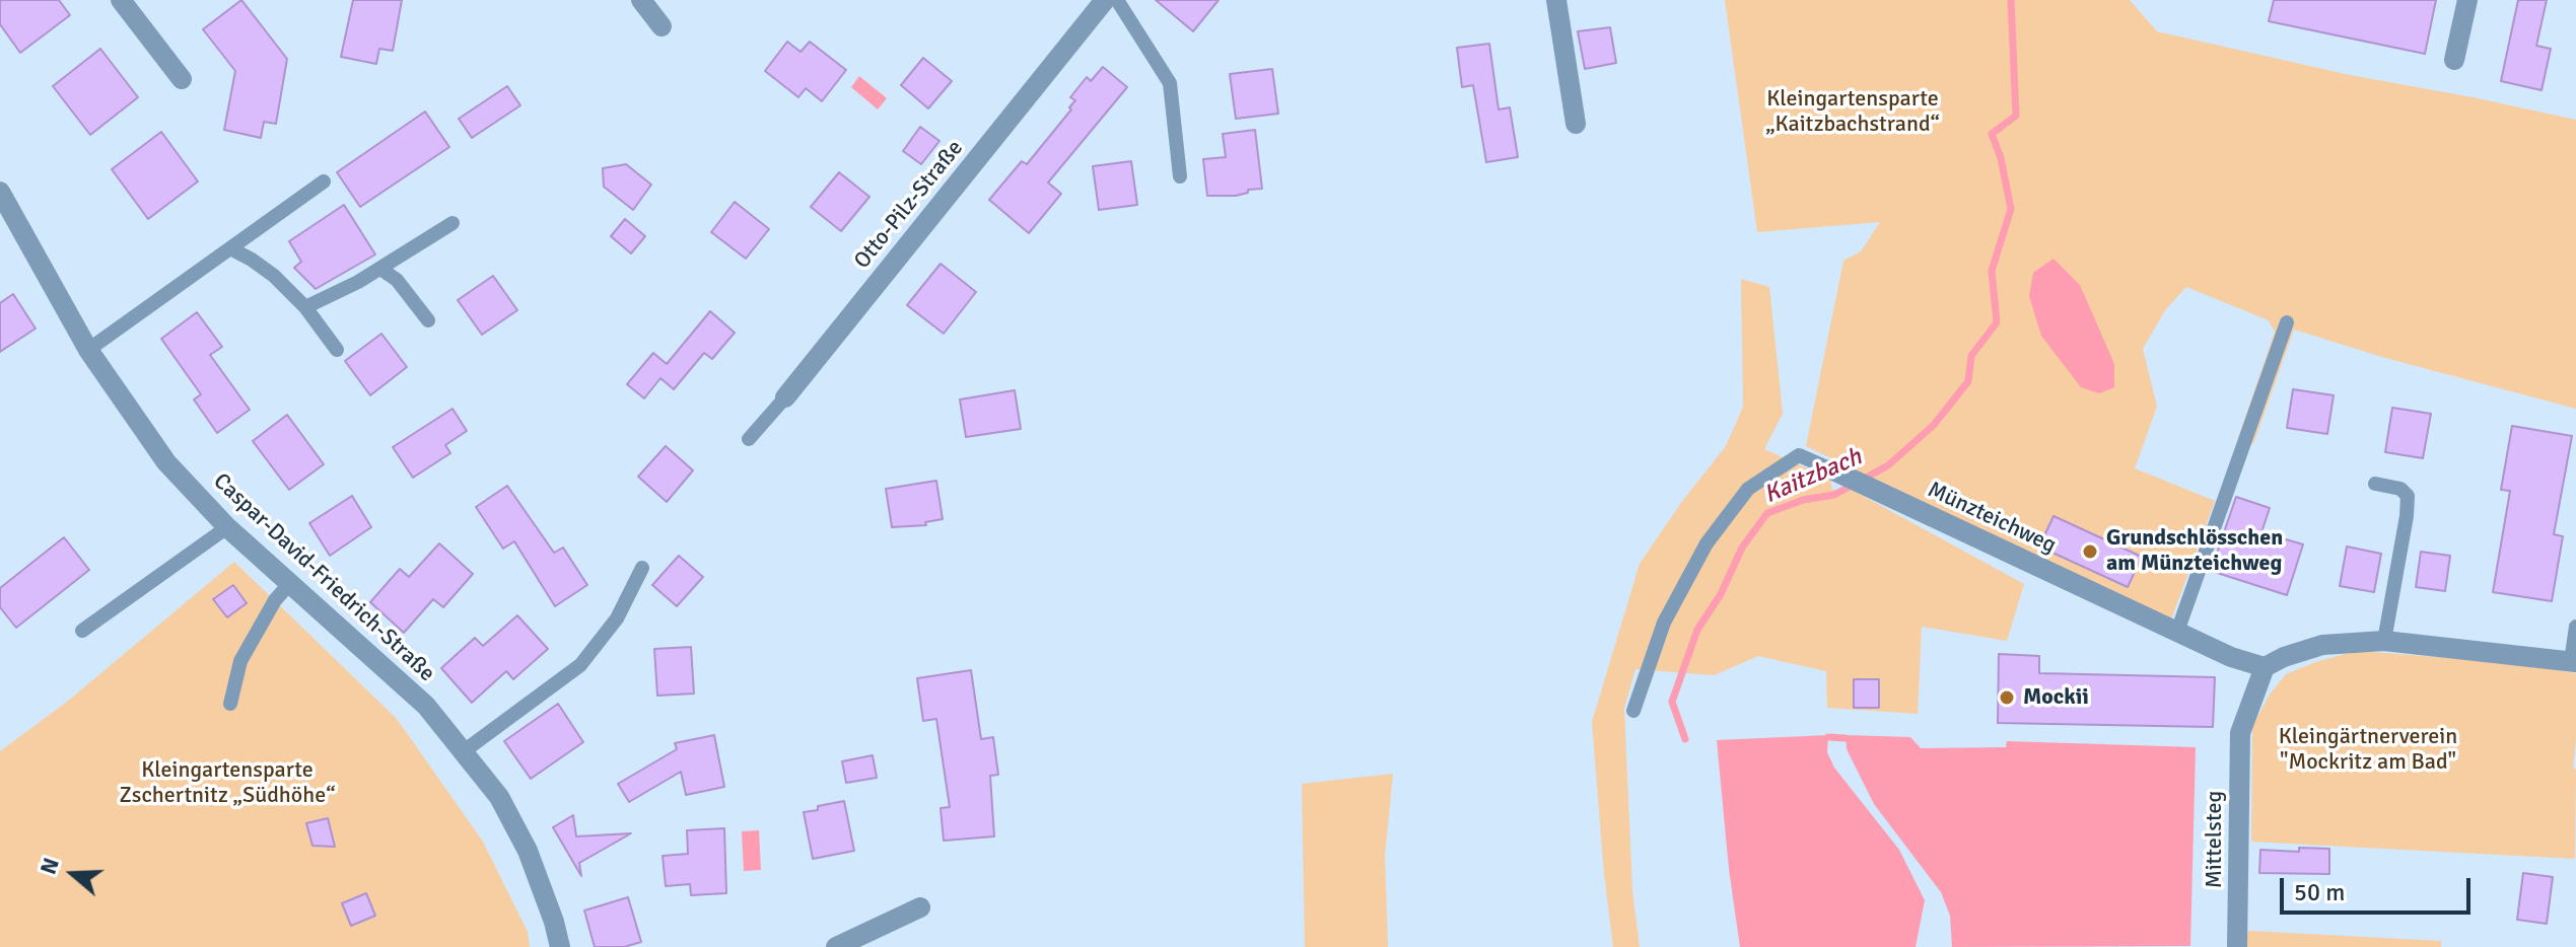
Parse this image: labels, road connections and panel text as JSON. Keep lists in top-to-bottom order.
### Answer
{
  "streets": {
    "street": [
      "Otto-Pilz-Straße",
      "Münzteichweg",
      "Caspar-David-Friedrich-Straße",
      "Mittelsteg"
    ]
  },
  "crossings": [
    ["Münzteichweg", "Mittelsteg"]
  ],
  "water": ["Kaitzbach"],
  "parks": ["Kleingartensparte „Kaitzbachstrand“", "Kleingärtnerverein \"Mockritz am Bad\"", "Kleingartensparte Zschertnitz „Südhöhe“"],
  "places": ["Grundschlösschen am Münzteichweg", "Mockii"],
  "scale_bar": "50 m",
  "north": "left"
}
